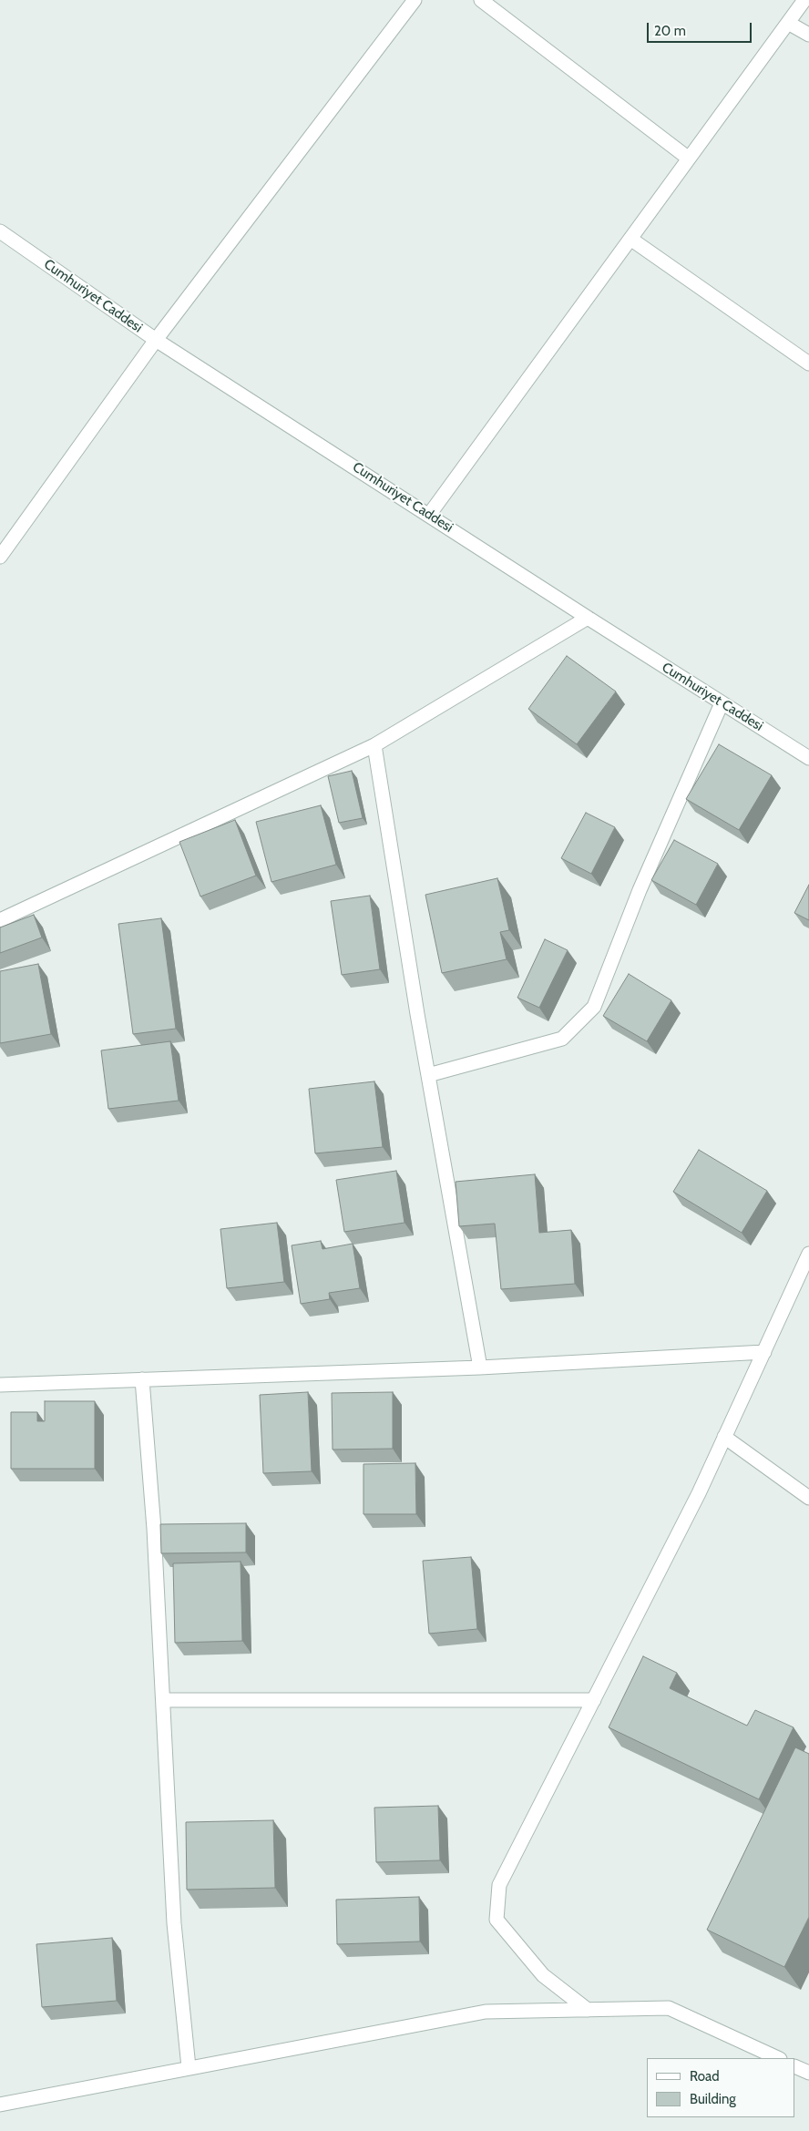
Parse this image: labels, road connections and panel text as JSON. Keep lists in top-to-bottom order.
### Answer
{
  "streets": {
    "street": ["Cumhuriyet Caddesi"]
  },
  "legend": ["Road", "Building"],
  "scale_bar": "20 m"
}
